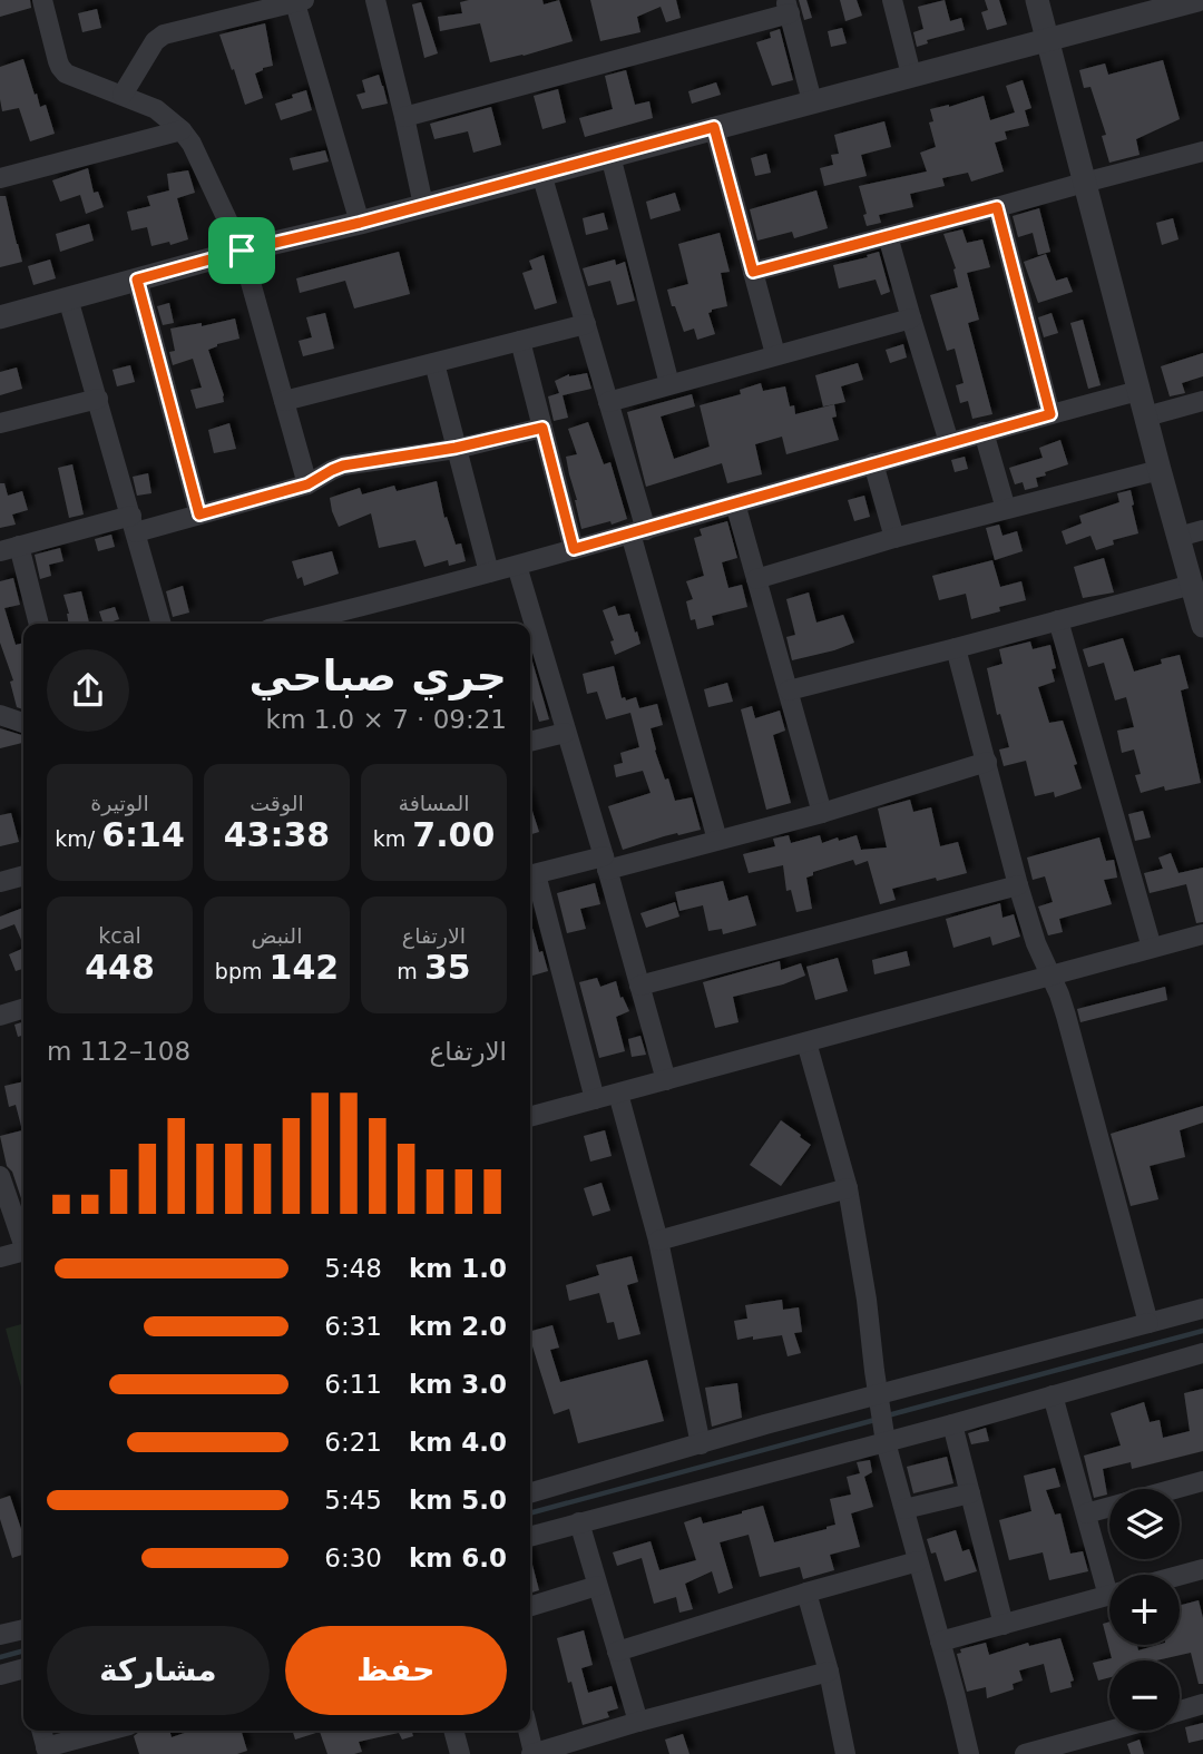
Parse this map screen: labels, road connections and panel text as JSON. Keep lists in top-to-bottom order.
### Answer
{
  "page": {
    "heading": ["جري صباحي", "09:21 · 7 × 1.0 km"],
    "stats": [
      ["المسافة", "7.00 km"],
      ["الوقت", "43:38"],
      ["الوتيرة", "6:14 /km"],
      ["الارتفاع", "35 m"],
      ["النبض", "142 bpm"],
      ["kcal", "448"]
    ],
    "chart": ["الارتفاع", "108–112 m"],
    "list": [
      {
        "name": "1.0 km",
        "note": "5:48"
      },
      {
        "name": "2.0 km",
        "note": "6:31"
      },
      {
        "name": "3.0 km",
        "note": "6:11"
      },
      {
        "name": "4.0 km",
        "note": "6:21"
      },
      {
        "name": "5.0 km",
        "note": "5:45"
      },
      {
        "name": "6.0 km",
        "note": "6:30"
      }
    ],
    "map_buttons": ["+", "−"],
    "buttons": ["حفظ", "مشاركة"]
  }
}
